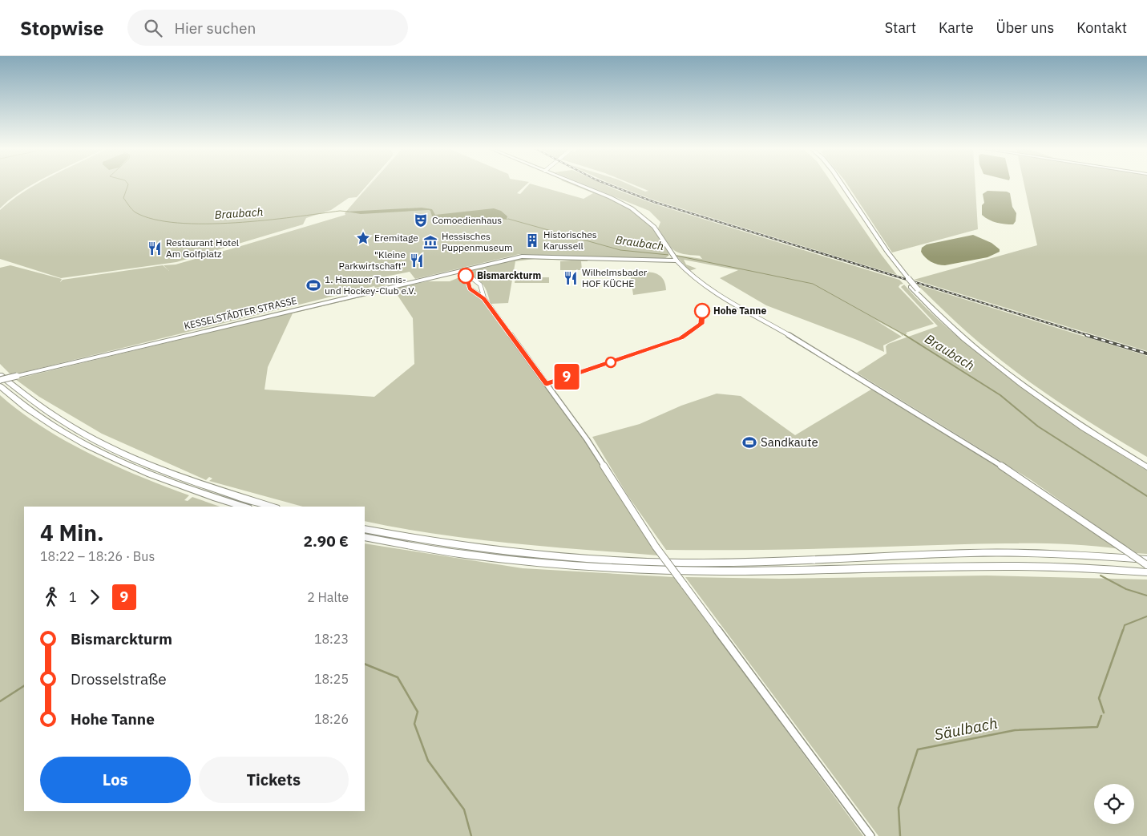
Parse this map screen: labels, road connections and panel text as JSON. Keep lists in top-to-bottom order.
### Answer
{
  "streets": {
    "main road": ["KESSELSTÄDTER STRASSE"]
  },
  "water": ["Braubach", "Säulbach"],
  "places": {
    "theatre": ["Comoedienhaus"],
    "place": ["Eremitage"],
    "building": ["Historisches Karussell"],
    "museum": ["Hessisches Puppenmuseum"],
    "restaurant": ["Restaurant Hotel Am Golfplatz", "\"Kleine Parkwirtschaft\"", "Wilhelmsbader HOF KÜCHE"],
    "other": ["Bismarckturm", "Hohe Tanne"],
    "sports": ["1. Hanauer Tennis- und Hockey-Club e.V.", "Sandkaute"]
  },
  "lines": ["bus line 9"],
  "page": {
    "header": "Stopwise",
    "search": "Hier suchen",
    "nav": [
      "Start",
      "Karte",
      "Über uns",
      "Kontakt"
    ],
    "on_map": "9",
    "heading": ["4 Min.", "18:22 – 18:26 · Bus", "2.90 €"],
    "legs": ["1", "9", "2 Halte"],
    "list": [
      {
        "name": "Bismarckturm",
        "value": "18:23"
      },
      {
        "name": "Drosselstraße",
        "value": "18:25"
      },
      {
        "name": "Hohe Tanne",
        "value": "18:26"
      }
    ],
    "buttons": ["Los", "Tickets"]
  }
}
